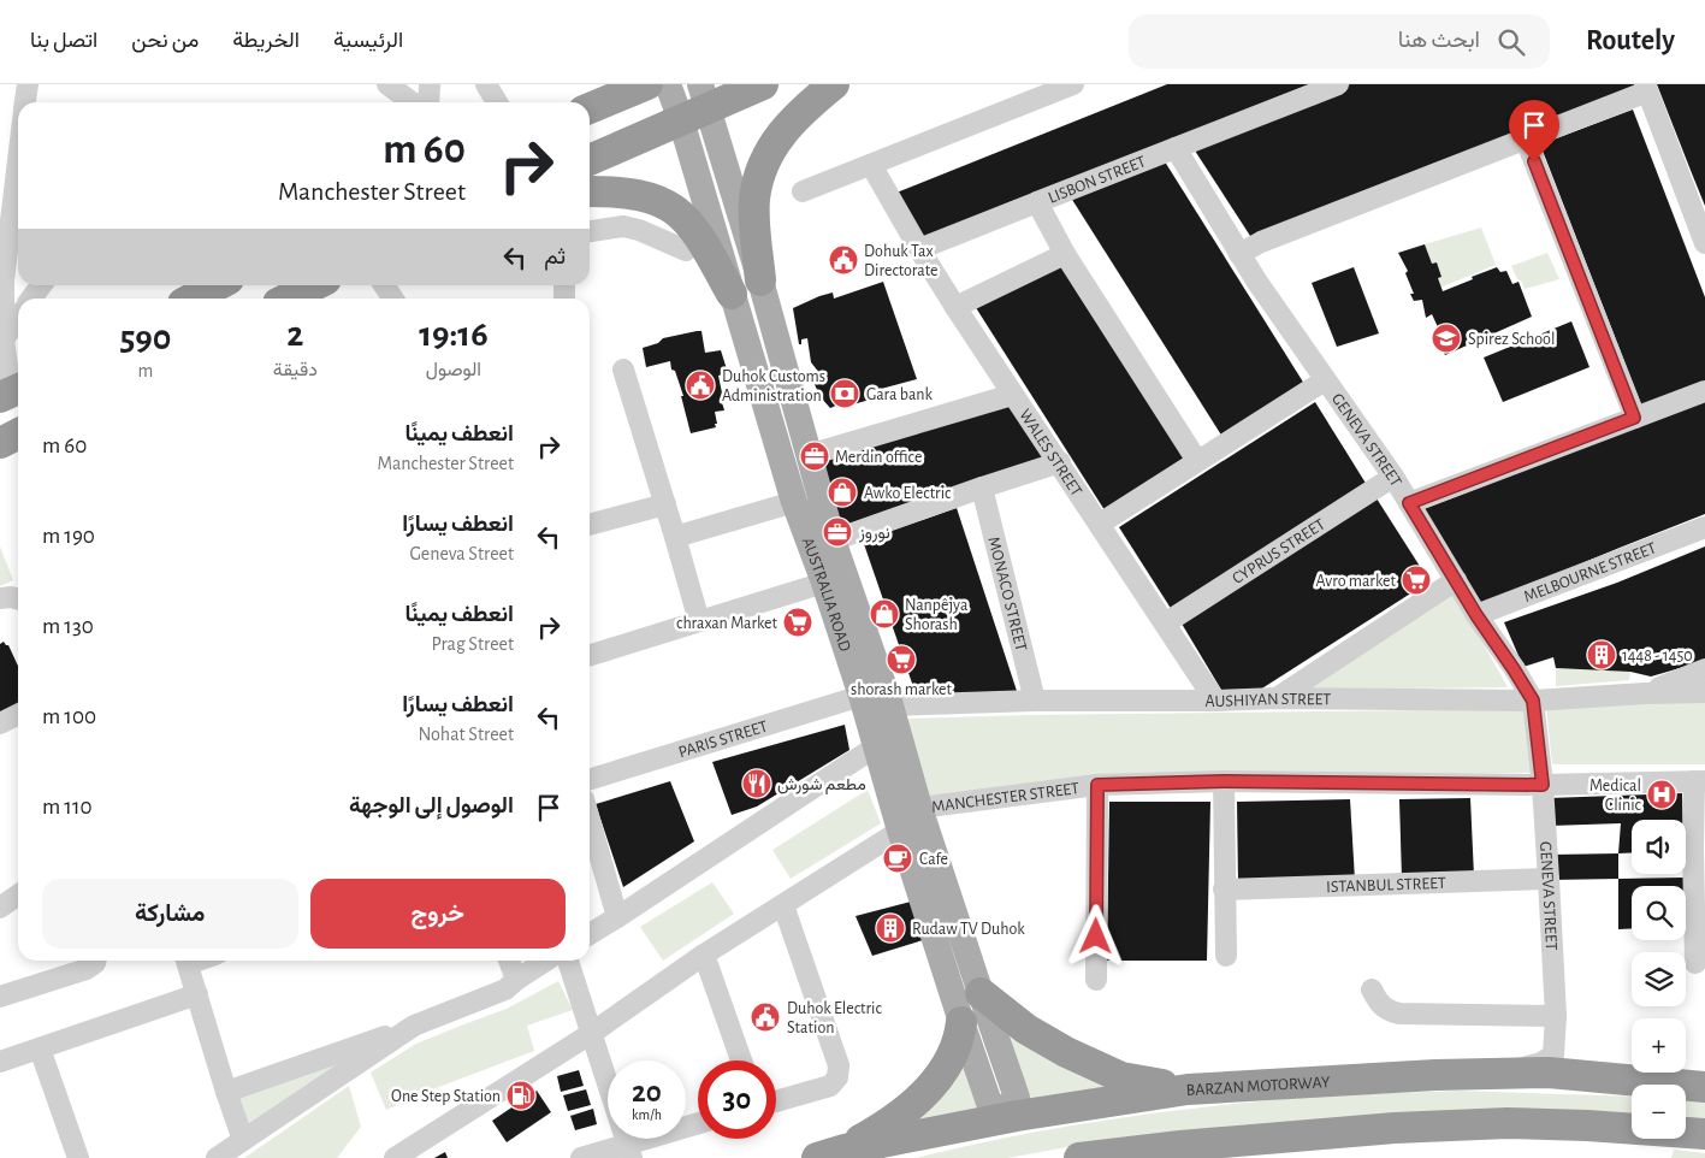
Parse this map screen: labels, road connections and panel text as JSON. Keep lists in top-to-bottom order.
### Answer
{
  "streets": {
    "highway": ["BARZAN MOTORWAY"],
    "main road": ["AUSTRALIA ROAD"],
    "street": [
      "LISBON STREET",
      "GENEVA STREET",
      "WALES STREET",
      "CYPRUS STREET",
      "MELBOURNE STREET",
      "MONACO STREET",
      "AUSHIYAN STREET",
      "PARIS STREET",
      "MANCHESTER STREET",
      "ISTANBUL STREET"
    ]
  },
  "crossings": [
    ["LISBON STREET", "GENEVA STREET"],
    ["GENEVA STREET", "CYPRUS STREET"],
    ["GENEVA STREET", "MELBOURNE STREET"],
    ["GENEVA STREET", "AUSHIYAN STREET"],
    ["GENEVA STREET", "MANCHESTER STREET"],
    ["GENEVA STREET", "ISTANBUL STREET"],
    ["WALES STREET", "CYPRUS STREET"],
    ["WALES STREET", "AUSHIYAN STREET"],
    ["AUSTRALIA ROAD", "AUSHIYAN STREET"],
    ["AUSTRALIA ROAD", "PARIS STREET"],
    ["AUSTRALIA ROAD", "MANCHESTER STREET"],
    ["MONACO STREET", "AUSHIYAN STREET"]
  ],
  "places": {
    "public building": ["Dohuk Tax Directorate", "Duhok Customs Administration", "Duhok Electric Station"],
    "school or university": ["Spirez School"],
    "bank": ["Gara bank"],
    "office": ["Merdin office", "نوروز"],
    "shop": ["Awko Electric", "Nanpêjya Shorash"],
    "supermarket": ["Avro market", "chraxan Market", "shorash market"],
    "building": ["1448 - 1450", "Rudaw TV Duhok"],
    "restaurant": ["مطعم شورش"],
    "hospital": ["Medical Clinic"],
    "cafe": ["Cafe"],
    "fuel station": ["One Step Station"]
  },
  "page": {
    "header": "Routely",
    "search": "ابحث هنا",
    "nav": [
      "الرئيسية",
      "الخريطة",
      "من نحن",
      "اتصل بنا"
    ],
    "turn": ["60 m", "Manchester Street"],
    "then": "ثم",
    "eta": [
      "19:16",
      "الوصول",
      "2",
      "دقيقة",
      "590",
      "m"
    ],
    "list": [
      {
        "name": "انعطف يمينًا",
        "note": "Manchester Street",
        "value": "60 m"
      },
      {
        "name": "انعطف يسارًا",
        "note": "Geneva Street",
        "value": "190 m"
      },
      {
        "name": "انعطف يمينًا",
        "note": "Prag Street",
        "value": "130 m"
      },
      {
        "name": "انعطف يسارًا",
        "note": "Nohat Street",
        "value": "100 m"
      },
      {
        "name": "الوصول إلى الوجهة",
        "value": "110 m"
      }
    ],
    "map_buttons": ["+", "−"],
    "buttons": ["خروج", "مشاركة"],
    "speed": "20 km/h",
    "limit": "30"
  }
}
